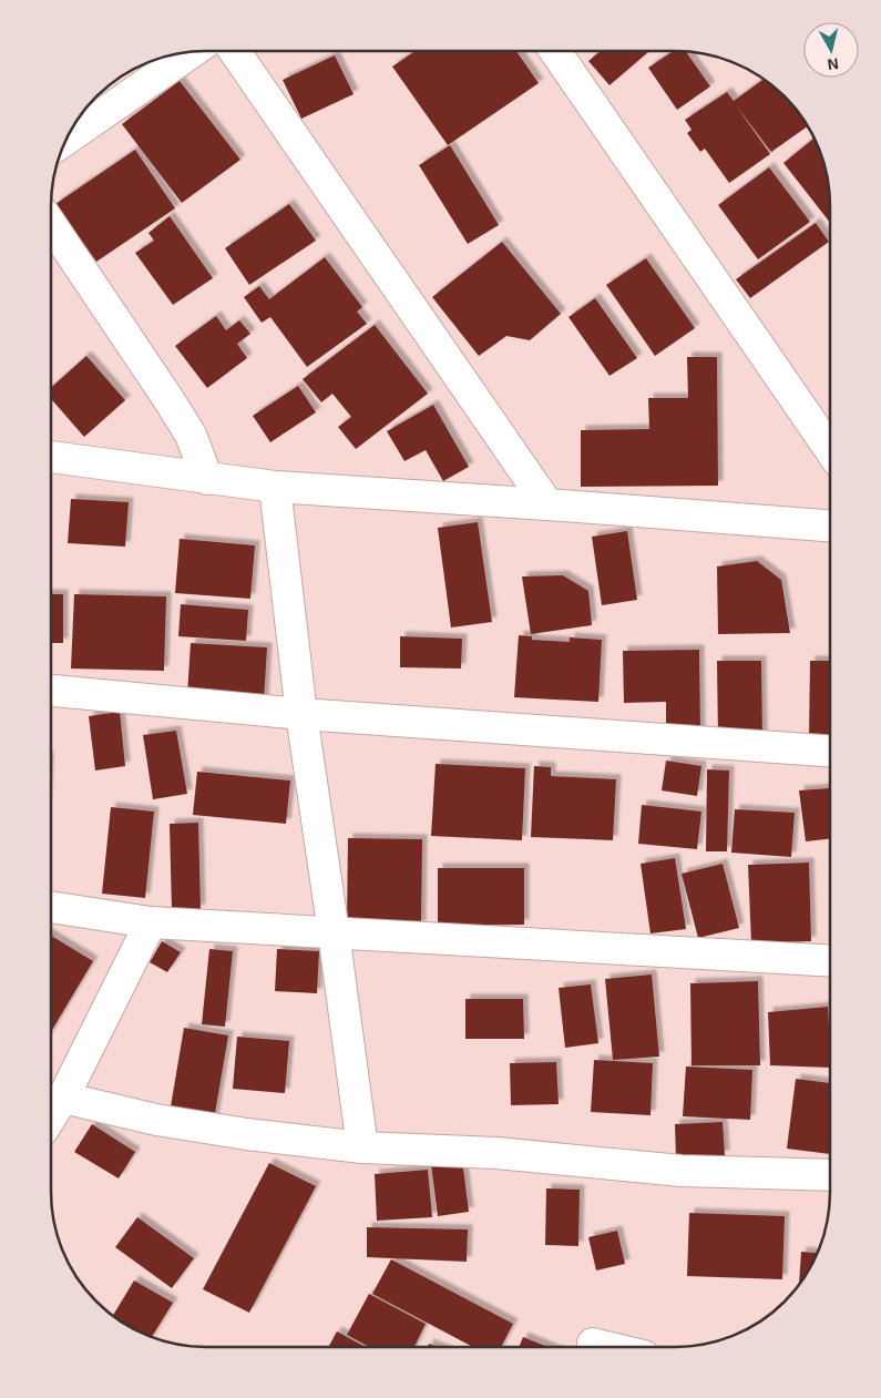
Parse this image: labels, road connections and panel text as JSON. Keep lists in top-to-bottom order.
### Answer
{
  "north": "bottom"
}
